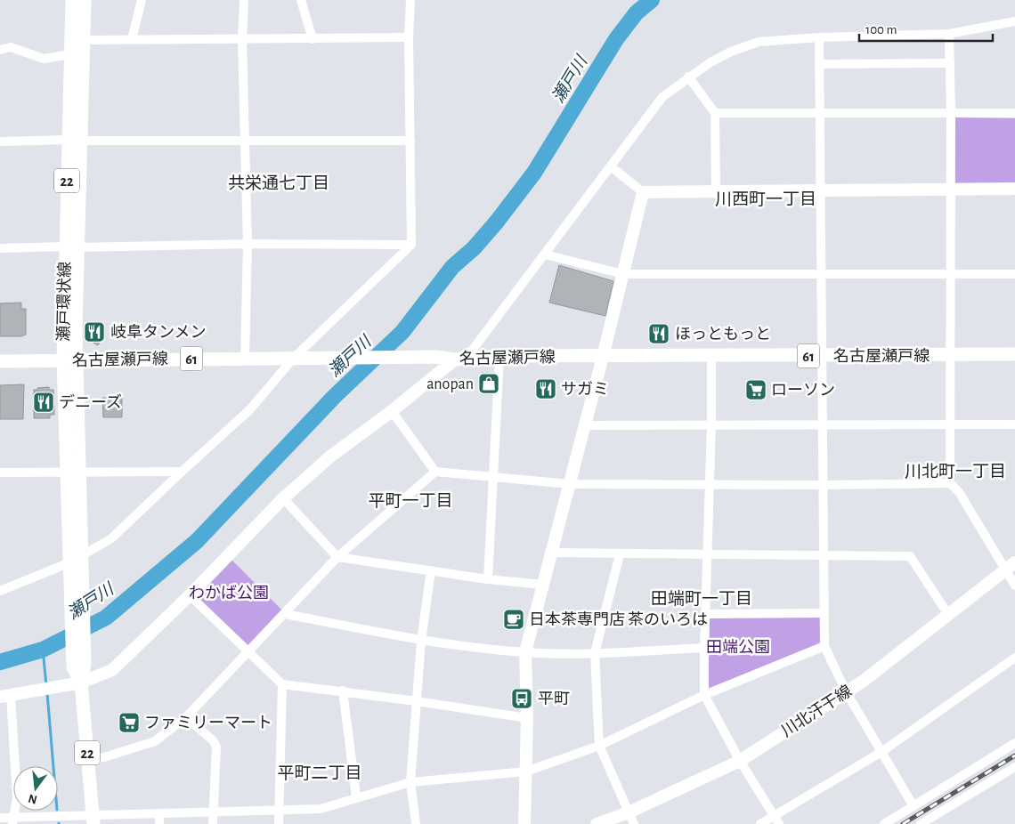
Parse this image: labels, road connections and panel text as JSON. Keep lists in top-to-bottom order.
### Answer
{
  "streets": {
    "main road": [
      "22",
      "瀬戸環状線",
      "61",
      "名古屋瀬戸線"
    ],
    "street": ["川北汗干線"]
  },
  "crossings": [
    ["瀬戸環状線", "名古屋瀬戸線"]
  ],
  "districts": [
    "共栄通七丁目",
    "川西町一丁目",
    "川北町一丁目",
    "平町一丁目",
    "田端町一丁目",
    "平町二丁目"
  ],
  "water": ["瀬戸川"],
  "parks": ["わかば公園", "田端公園"],
  "places": {
    "restaurant": [
      "岐阜タンメン",
      "ほっともっと",
      "サガミ",
      "デニーズ"
    ],
    "shop": ["anopan"],
    "supermarket": ["ローソン", "ファミリーマート"],
    "cafe": ["日本茶専門店 茶のいろは"],
    "bus stop": ["平町"]
  },
  "scale_bar": "100 m",
  "north": "bottom"
}
